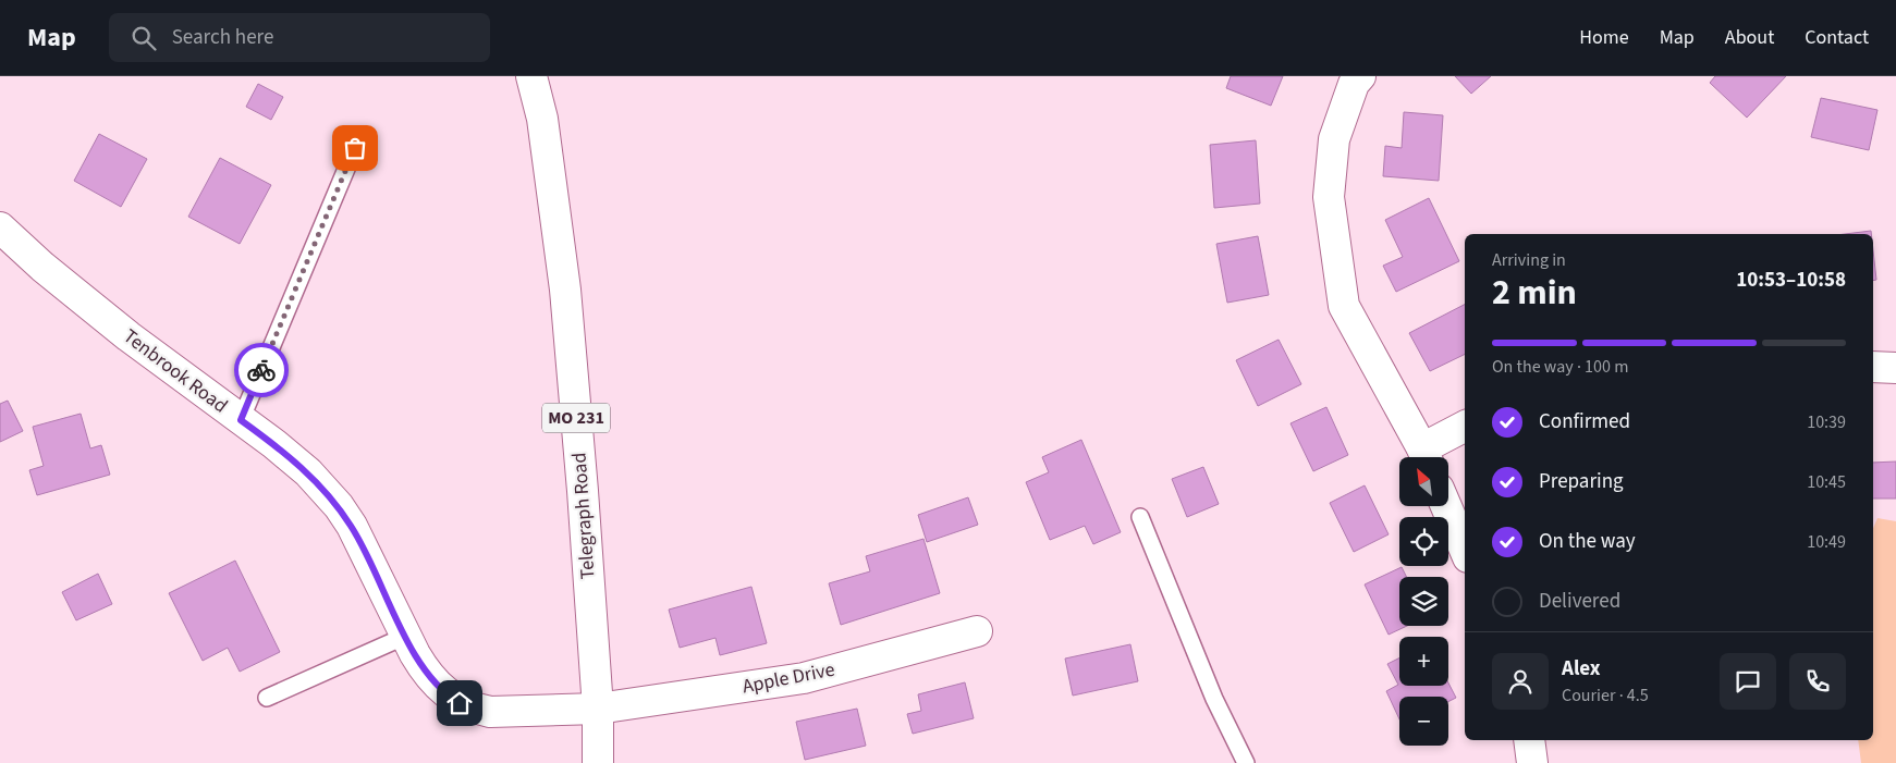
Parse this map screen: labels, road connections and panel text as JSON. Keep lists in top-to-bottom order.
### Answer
{
  "streets": {
    "street": [
      "Tenbrook Road",
      "MO 231",
      "Telegraph Road",
      "Apple Drive"
    ]
  },
  "crossings": [
    ["Tenbrook Road", "Telegraph Road"],
    ["Tenbrook Road", "Apple Drive"],
    ["Telegraph Road", "Apple Drive"]
  ],
  "north": "top left",
  "page": {
    "header": "Map",
    "search": "Search here",
    "nav": [
      "Home",
      "Map",
      "About",
      "Contact"
    ],
    "heading": ["2 min", "Arriving in", "10:53–10:58"],
    "panel": ["Alex", "Courier · 4.5"],
    "bar": "On the way · 100 m",
    "list": [
      ["Confirmed", "10:39"],
      ["Preparing", "10:45"],
      ["On the way", "10:49"],
      "Delivered"
    ],
    "map_buttons": ["+", "−"]
  }
}
